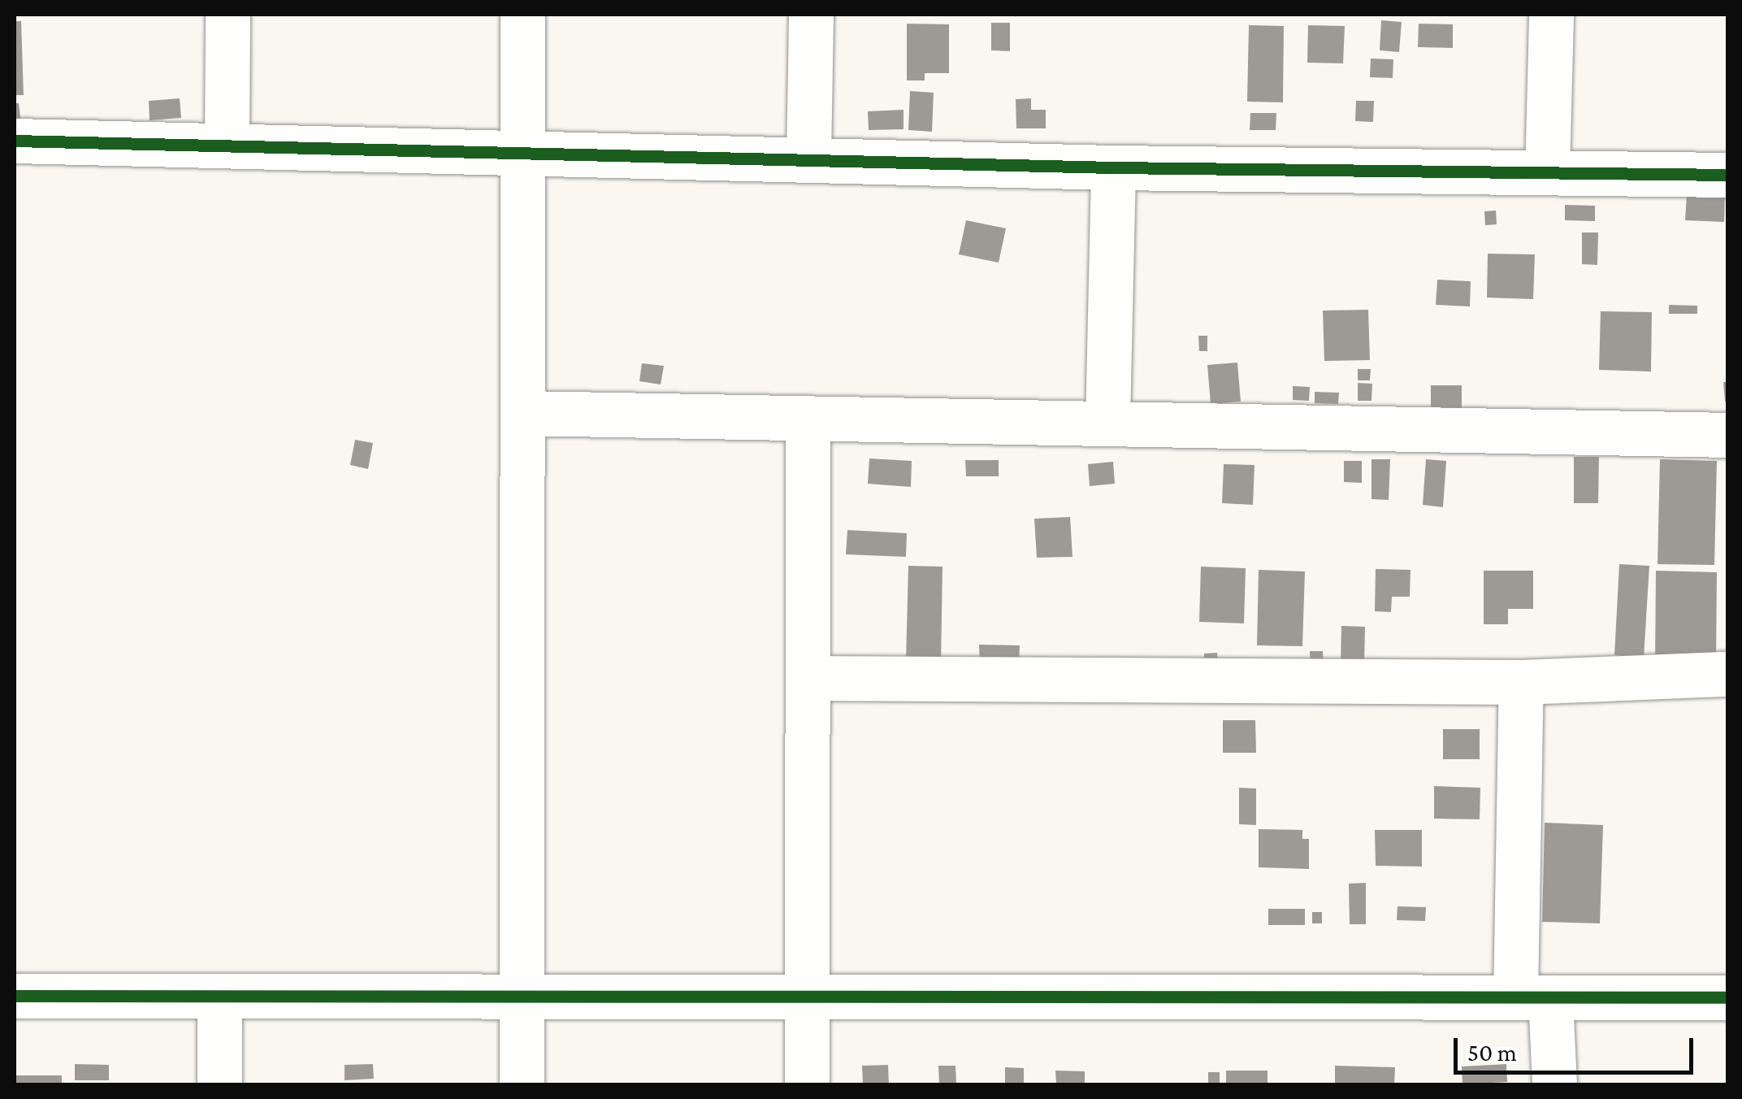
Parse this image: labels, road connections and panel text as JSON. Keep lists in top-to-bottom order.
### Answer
{
  "scale_bar": "50 m"
}
